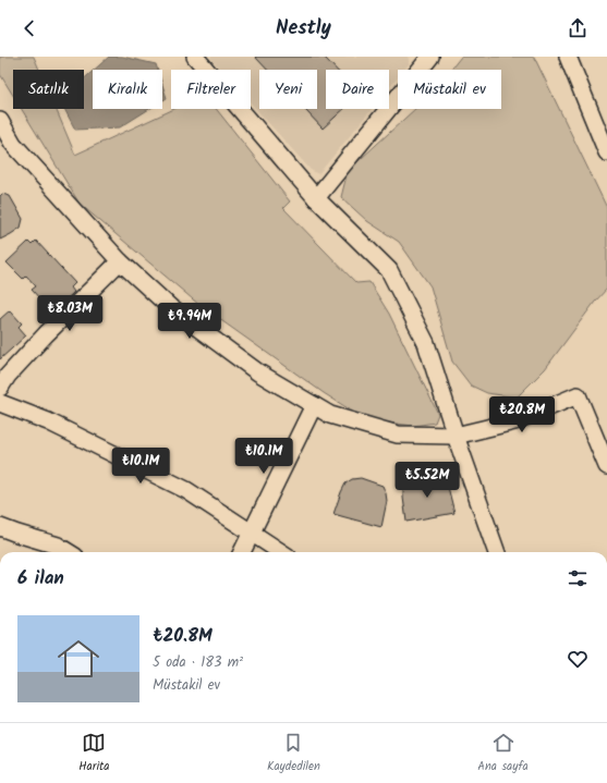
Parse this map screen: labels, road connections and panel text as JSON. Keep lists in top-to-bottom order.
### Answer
{
  "page": {
    "header": "Nestly",
    "chip": [
      "Satılık",
      "Kiralık",
      "Filtreler",
      "Yeni",
      "Daire",
      "Müstakil ev"
    ],
    "price": [
      "₺8.03M",
      "₺9.94M",
      "₺20.8M",
      "₺10.1M",
      "₺10.1M",
      "₺5.52M"
    ],
    "heading": "6 ilan",
    "list": [
      {
        "name": "₺20.8M",
        "note": "5 oda · 183 m² · Müstakil ev"
      }
    ],
    "tabs": ["Harita", "Kaydedilen", "Ana sayfa"]
  }
}
